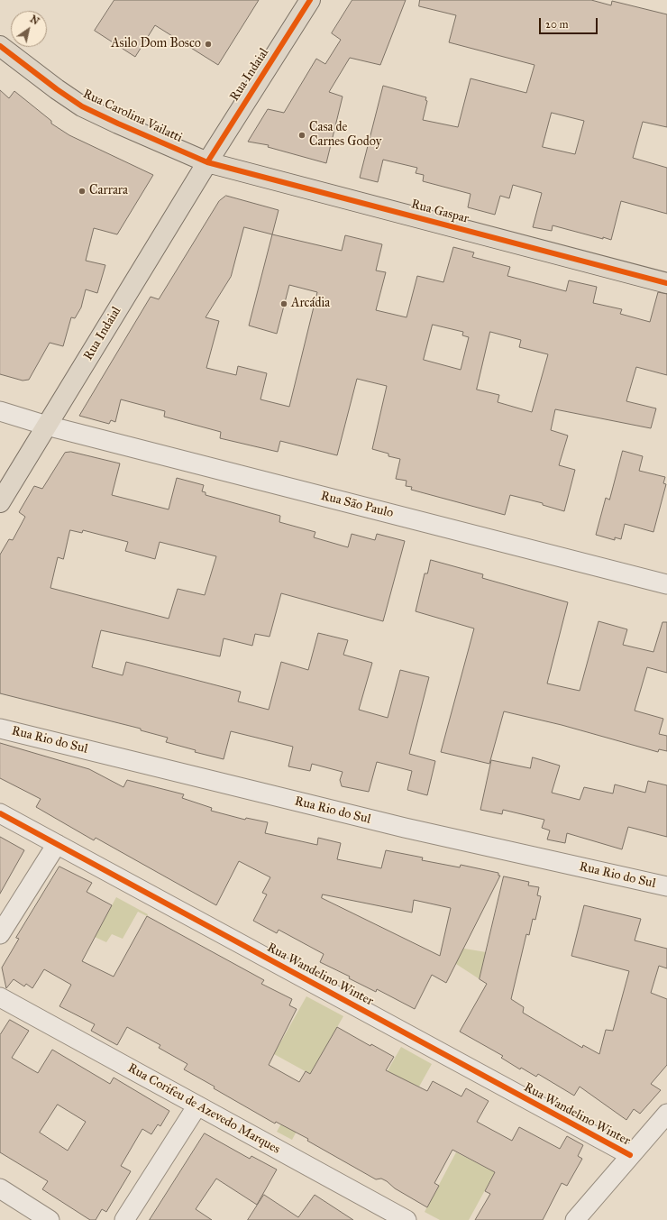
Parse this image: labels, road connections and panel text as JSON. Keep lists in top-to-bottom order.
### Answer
{
  "streets": {
    "main road": ["Rua Indaial", "Rua Carolina Vailatti", "Rua Gaspar"],
    "street": [
      "Rua São Paulo",
      "Rua Rio do Sul",
      "Rua Wandelino Winter",
      "Rua Corifeu de Azevedo Marques"
    ]
  },
  "crossings": [
    ["Rua Indaial", "Rua Carolina Vailatti"],
    ["Rua Indaial", "Rua Gaspar"],
    ["Rua Indaial", "Rua São Paulo"],
    ["Rua Carolina Vailatti", "Rua Gaspar"]
  ],
  "places": [
    "Asilo Dom Bosco",
    "Casa de Carnes Godoy",
    "Carrara",
    "Arcádia"
  ],
  "scale_bar": "20 m",
  "north": "top right"
}
